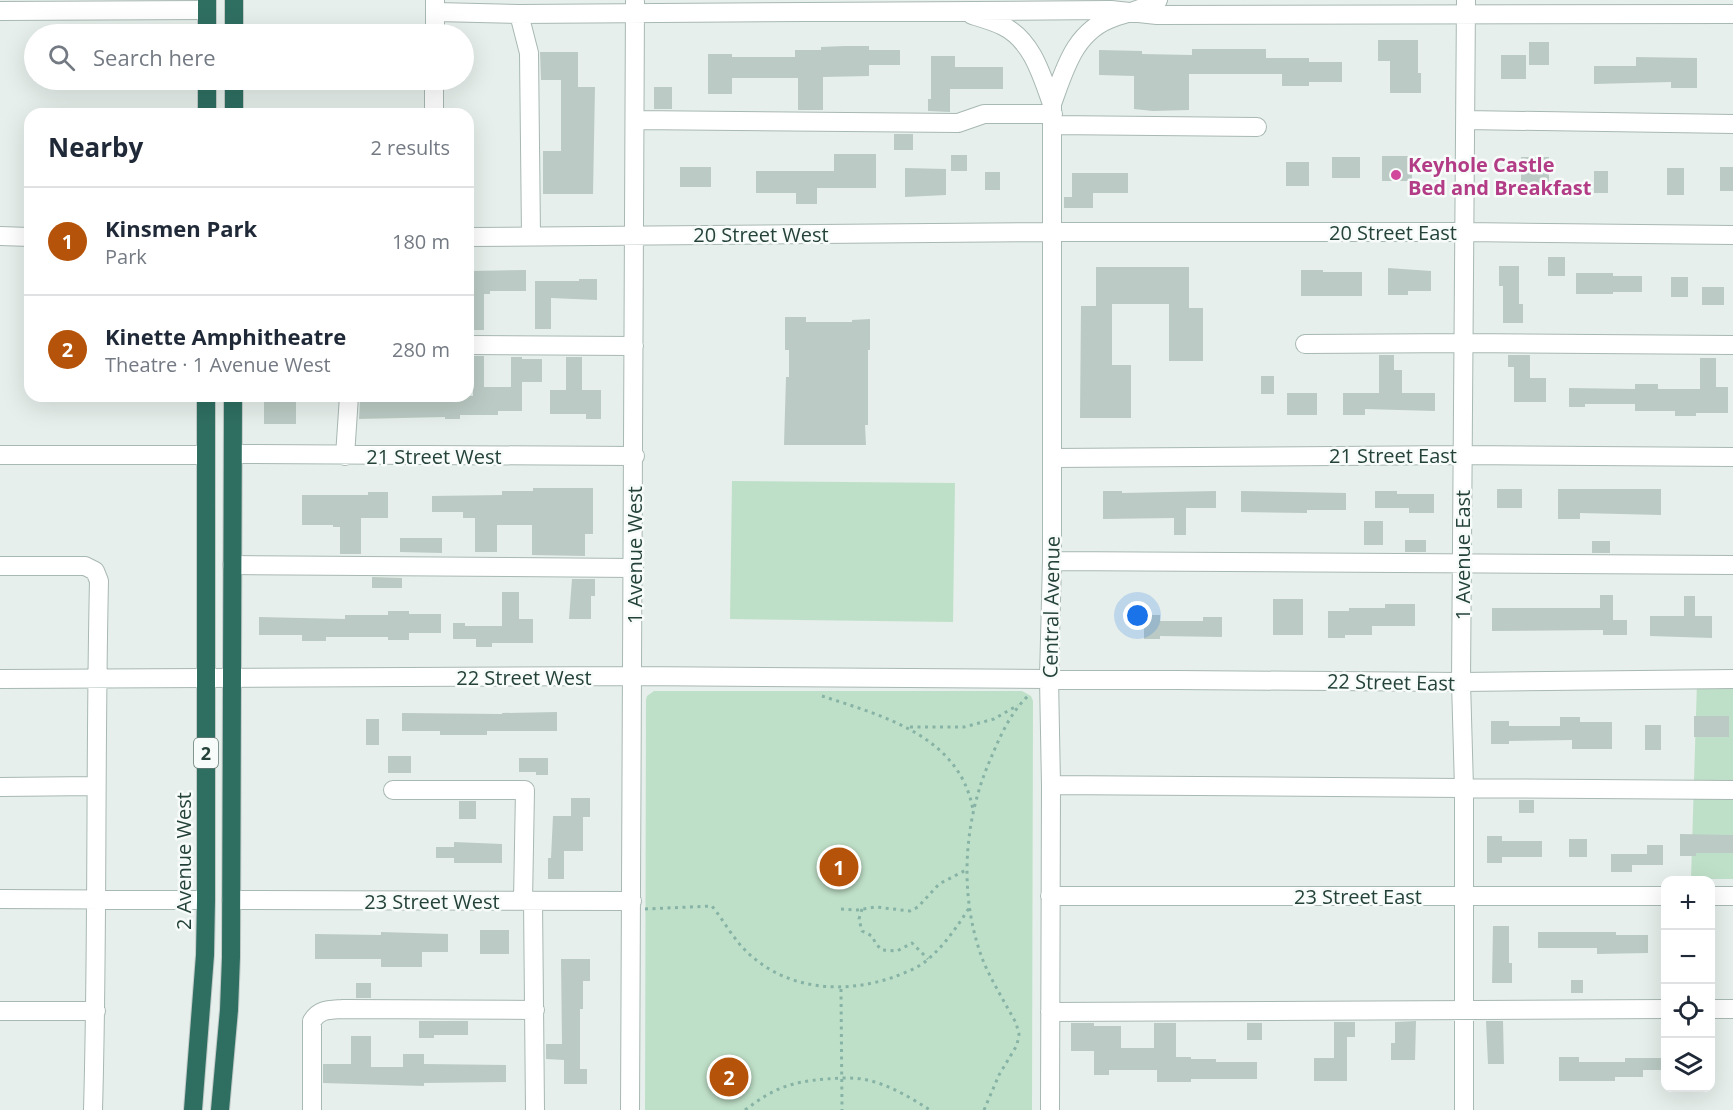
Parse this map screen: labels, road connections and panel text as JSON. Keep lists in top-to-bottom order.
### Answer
{
  "streets": {
    "highway": ["2", "2 Avenue West"],
    "street": [
      "20 Street East",
      "20 Street West",
      "21 Street East",
      "21 Street West",
      "1 Avenue West",
      "1 Avenue East",
      "Central Avenue",
      "22 Street West",
      "22 Street East",
      "23 Street East",
      "23 Street West"
    ]
  },
  "crossings": [
    ["20 Street East", "20 Street West"],
    ["20 Street East", "1 Avenue East"],
    ["20 Street East", "Central Avenue"],
    ["20 Street West", "1 Avenue West"],
    ["20 Street West", "Central Avenue"],
    ["21 Street East", "1 Avenue East"],
    ["21 Street East", "Central Avenue"],
    ["21 Street West", "1 Avenue West"],
    ["21 Street West", "2"],
    ["1 Avenue West", "22 Street West"],
    ["1 Avenue West", "23 Street West"],
    ["1 Avenue East", "22 Street East"],
    ["1 Avenue East", "23 Street East"],
    ["Central Avenue", "22 Street West"],
    ["Central Avenue", "22 Street East"],
    ["Central Avenue", "23 Street East"],
    ["22 Street West", "22 Street East"],
    ["22 Street West", "2"],
    ["22 Street West", "2 Avenue West"],
    ["2", "23 Street West"]
  ],
  "places": ["Keyhole Castle Bed and Breakfast"],
  "page": {
    "search": "Search here",
    "heading": ["Nearby", "2 results"],
    "list": [
      {
        "mark": "1",
        "name": "Kinsmen Park",
        "note": "Park",
        "value": "180 m"
      },
      {
        "mark": "2",
        "name": "Kinette Amphitheatre",
        "note": "Theatre · 1 Avenue West",
        "value": "280 m"
      }
    ],
    "pins": ["1", "2"],
    "map_buttons": ["+", "−"]
  }
}
